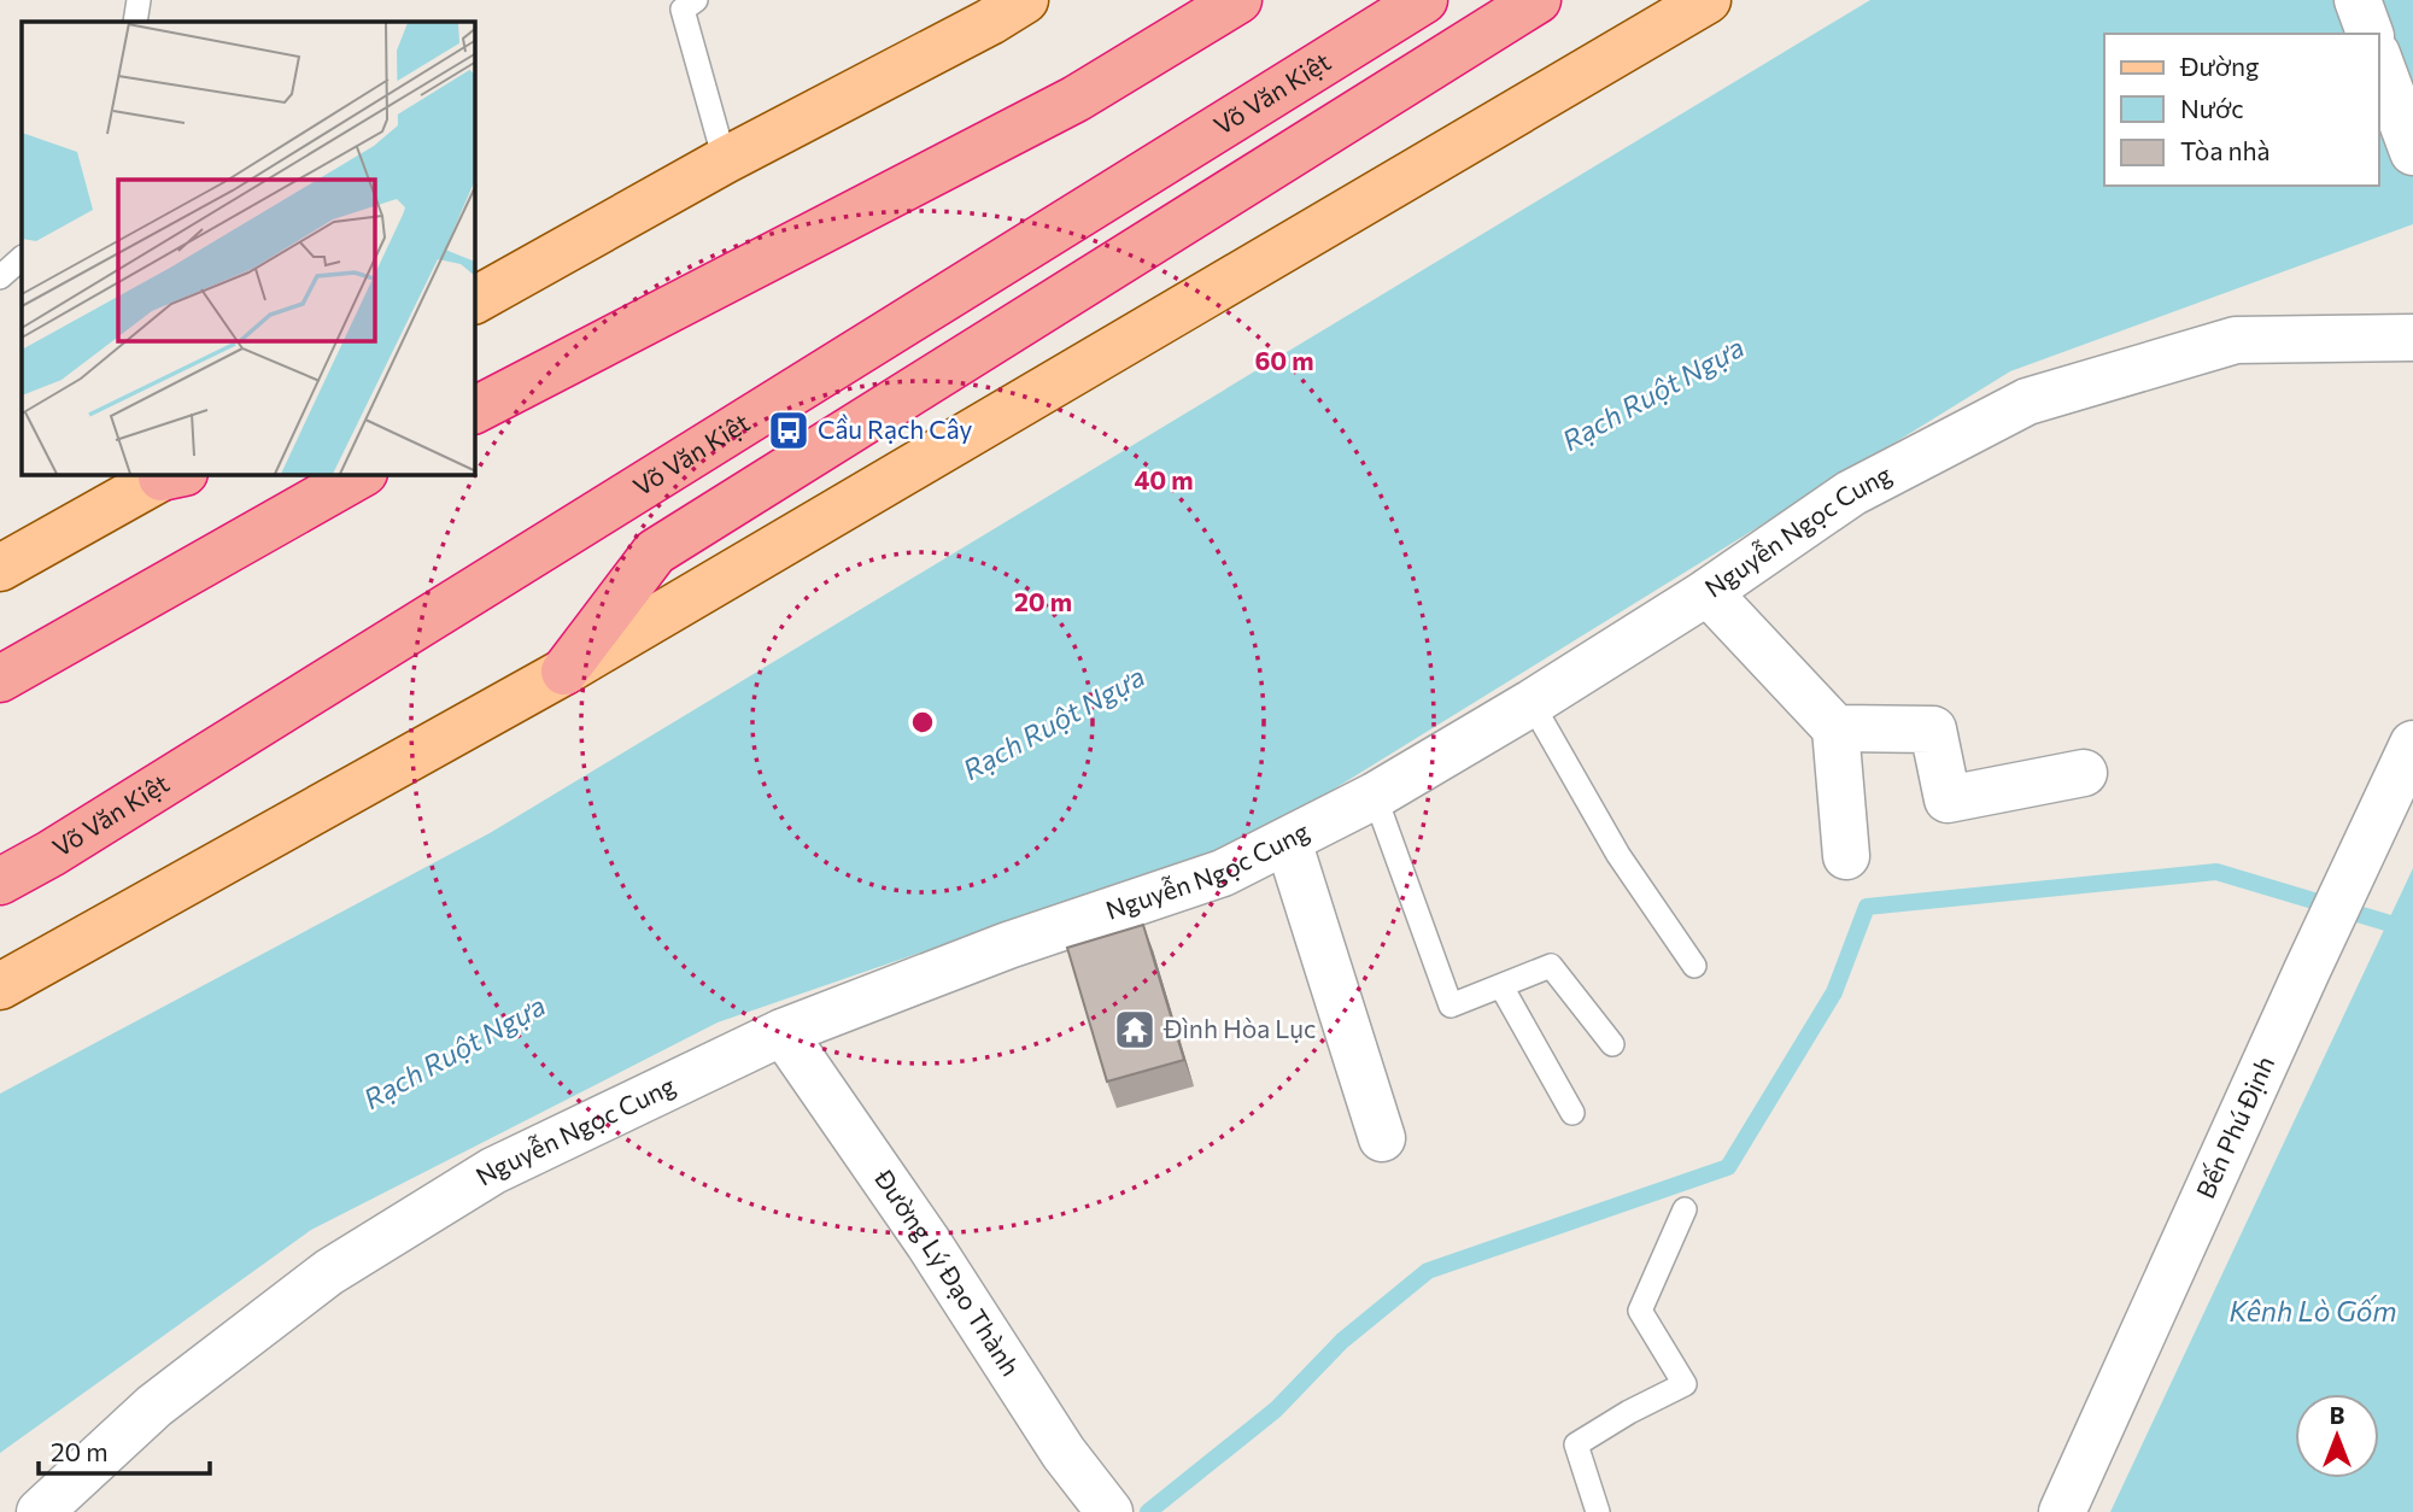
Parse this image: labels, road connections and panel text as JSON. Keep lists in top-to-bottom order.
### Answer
{
  "streets": {
    "highway": ["Võ Văn Kiệt"],
    "street": ["Nguyễn Ngọc Cung", "Bến Phú Định", "Đường Lý Đạo Thành"]
  },
  "crossings": [
    ["Nguyễn Ngọc Cung", "Đường Lý Đạo Thành"]
  ],
  "water": ["Rạch Ruột Ngựa", "Kênh Lò Gốm"],
  "places": {
    "bus stop": ["Cầu Rạch Cây"],
    "temple": ["Đình Hòa Lục"]
  },
  "legend": ["Đường", "Nước", "Tòa nhà"],
  "scale_bar": "20 m",
  "north": "top",
  "rings": ["60 m", "40 m", "20 m"]
}
